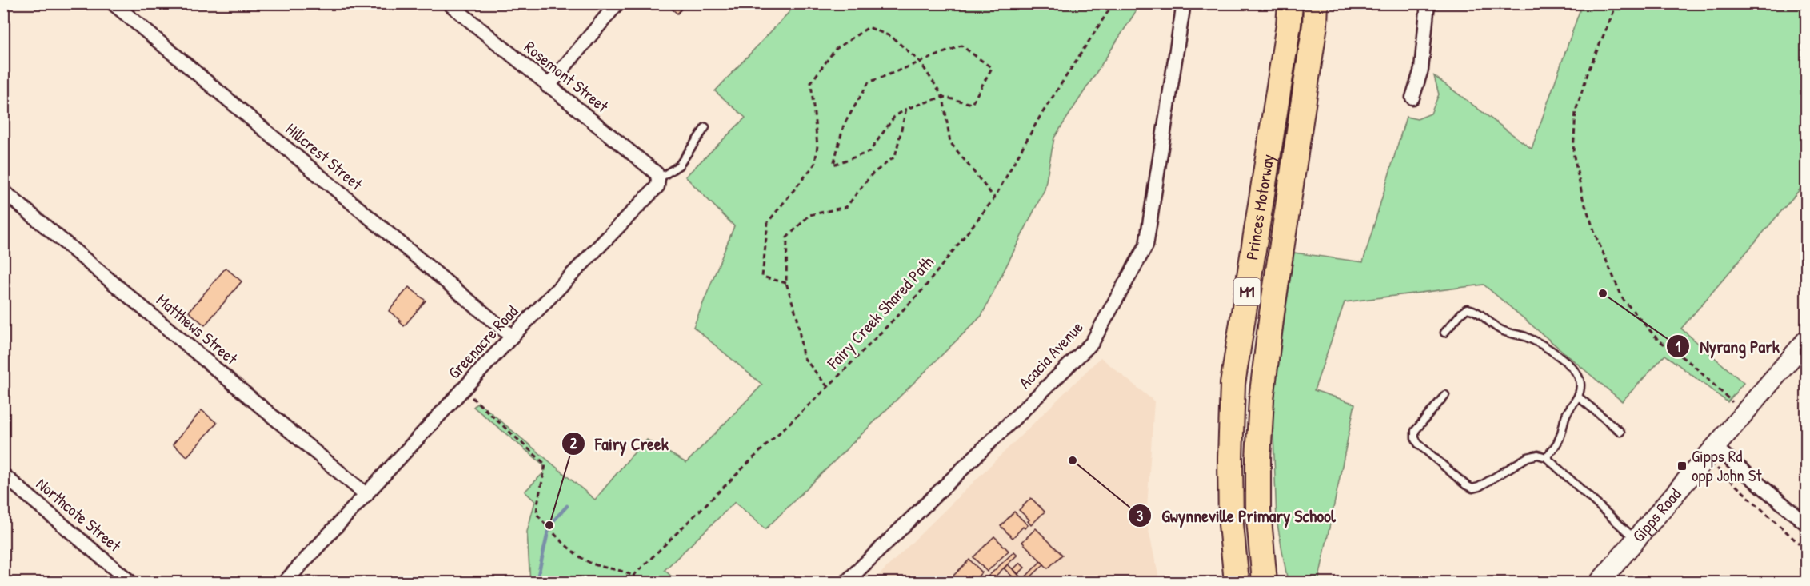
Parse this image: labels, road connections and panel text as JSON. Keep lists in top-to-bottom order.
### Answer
{
  "streets": {
    "highway": ["Princes Motorway", "M1"],
    "main road": ["Gipps Road"],
    "street": [
      "Rosemont Street",
      "Hillcrest Street",
      "Matthews Street",
      "Greenacre Road",
      "Acacia Avenue",
      "Northcote Street"
    ],
    "path": ["Fairy Creek Shared Path"]
  },
  "crossings": [
    ["Rosemont Street", "Greenacre Road"],
    ["Hillcrest Street", "Greenacre Road"],
    ["Matthews Street", "Greenacre Road"]
  ],
  "places": {
    "other": ["Nyrang Park", "Gwynneville Primary School", "Fairy Creek"],
    "transit": ["Gipps Rd opp John St"]
  }
}
